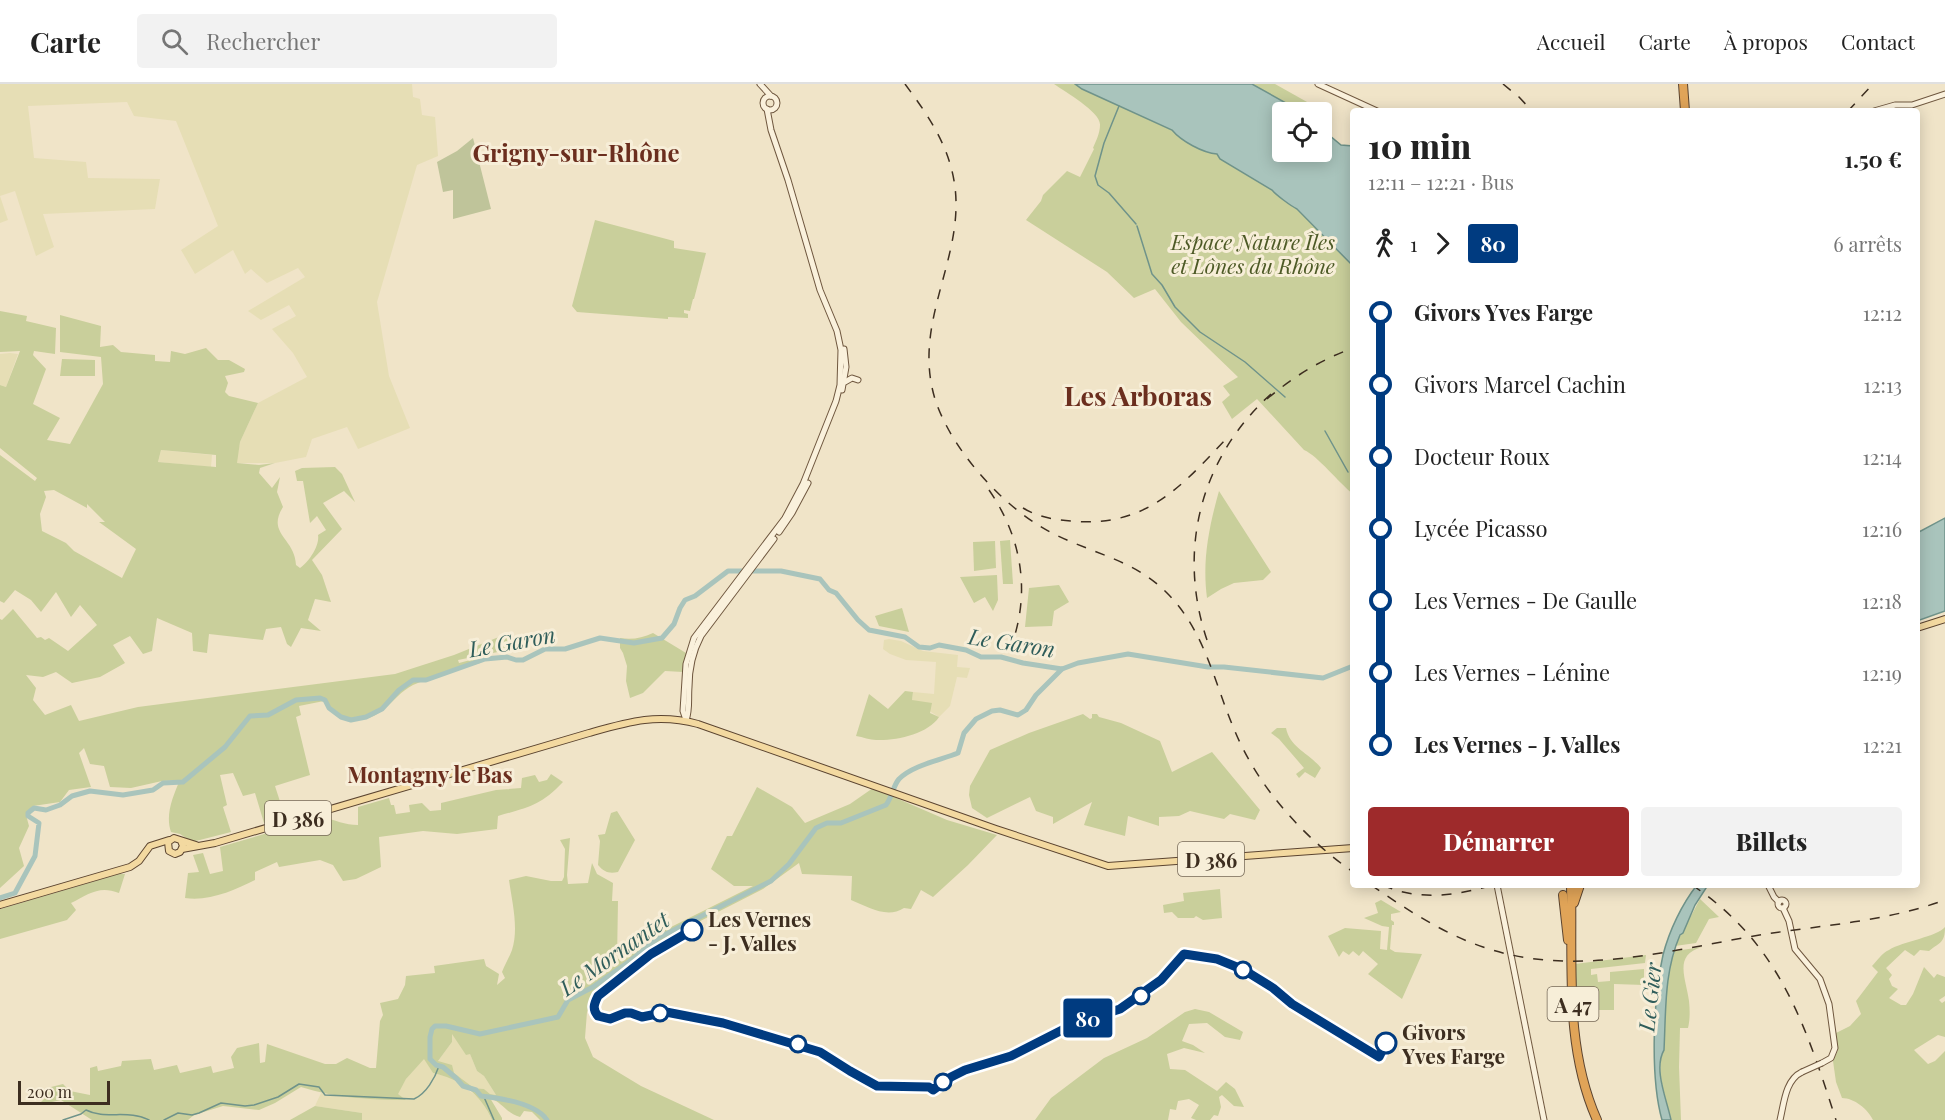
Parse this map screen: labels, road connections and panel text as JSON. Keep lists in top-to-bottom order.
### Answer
{
  "streets": {
    "highway": ["A 47"],
    "main road": ["D 386"]
  },
  "districts": ["Grigny-sur-Rhône", "Les Arboras", "Montagny le Bas"],
  "water": ["Le Garon", "Le Mornantet", "Le Gier"],
  "parks": ["Espace Nature Îles et Lônes du Rhône"],
  "places": ["Les Vernes - J. Valles", "Givors Yves Farge"],
  "lines": ["bus line 80"],
  "scale_bar": "200 m",
  "page": {
    "header": "Carte",
    "search": "Rechercher",
    "nav": [
      "Accueil",
      "Carte",
      "À propos",
      "Contact"
    ],
    "on_map": "80",
    "heading": ["10 min", "12:11 – 12:21 · Bus", "1.50 €"],
    "legs": ["1", "80", "6 arrêts"],
    "list": [
      {
        "name": "Givors Yves Farge",
        "value": "12:12"
      },
      {
        "name": "Givors Marcel Cachin",
        "value": "12:13"
      },
      {
        "name": "Docteur Roux",
        "value": "12:14"
      },
      {
        "name": "Lycée Picasso",
        "value": "12:16"
      },
      {
        "name": "Les Vernes - De Gaulle",
        "value": "12:18"
      },
      {
        "name": "Les Vernes - Lénine",
        "value": "12:19"
      },
      {
        "name": "Les Vernes - J. Valles",
        "value": "12:21"
      }
    ],
    "buttons": ["Démarrer", "Billets"],
    "scale": "200 m"
  }
}
